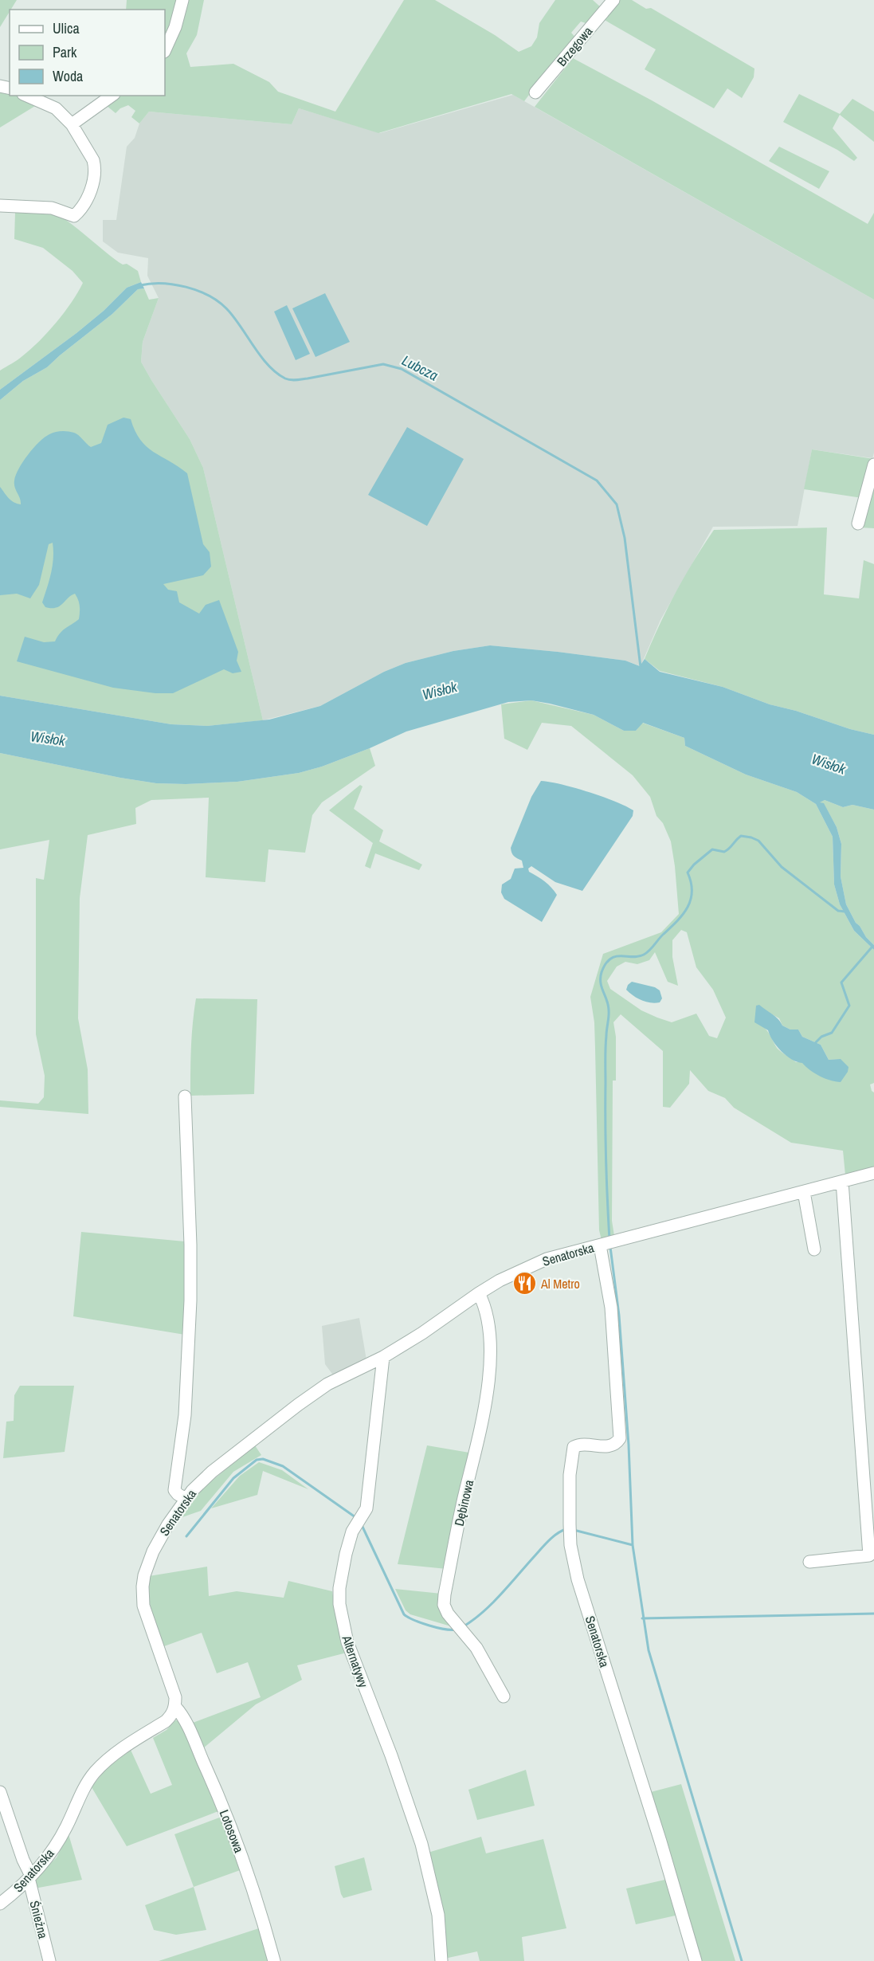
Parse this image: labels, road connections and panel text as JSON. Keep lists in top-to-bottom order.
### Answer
{
  "streets": {
    "street": [
      "Brzegowa",
      "Senatorska",
      "Dębinowa",
      "Alternatywy",
      "Lotosowa",
      "Śnieżna"
    ]
  },
  "crossings": [
    ["Senatorska", "Dębinowa"],
    ["Senatorska", "Alternatywy"],
    ["Senatorska", "Lotosowa"],
    ["Senatorska", "Śnieżna"]
  ],
  "water": ["Lubcza", "Wisłok"],
  "places": {
    "restaurant": ["Al Metro"]
  },
  "legend": ["Ulica", "Park", "Woda"]
}
